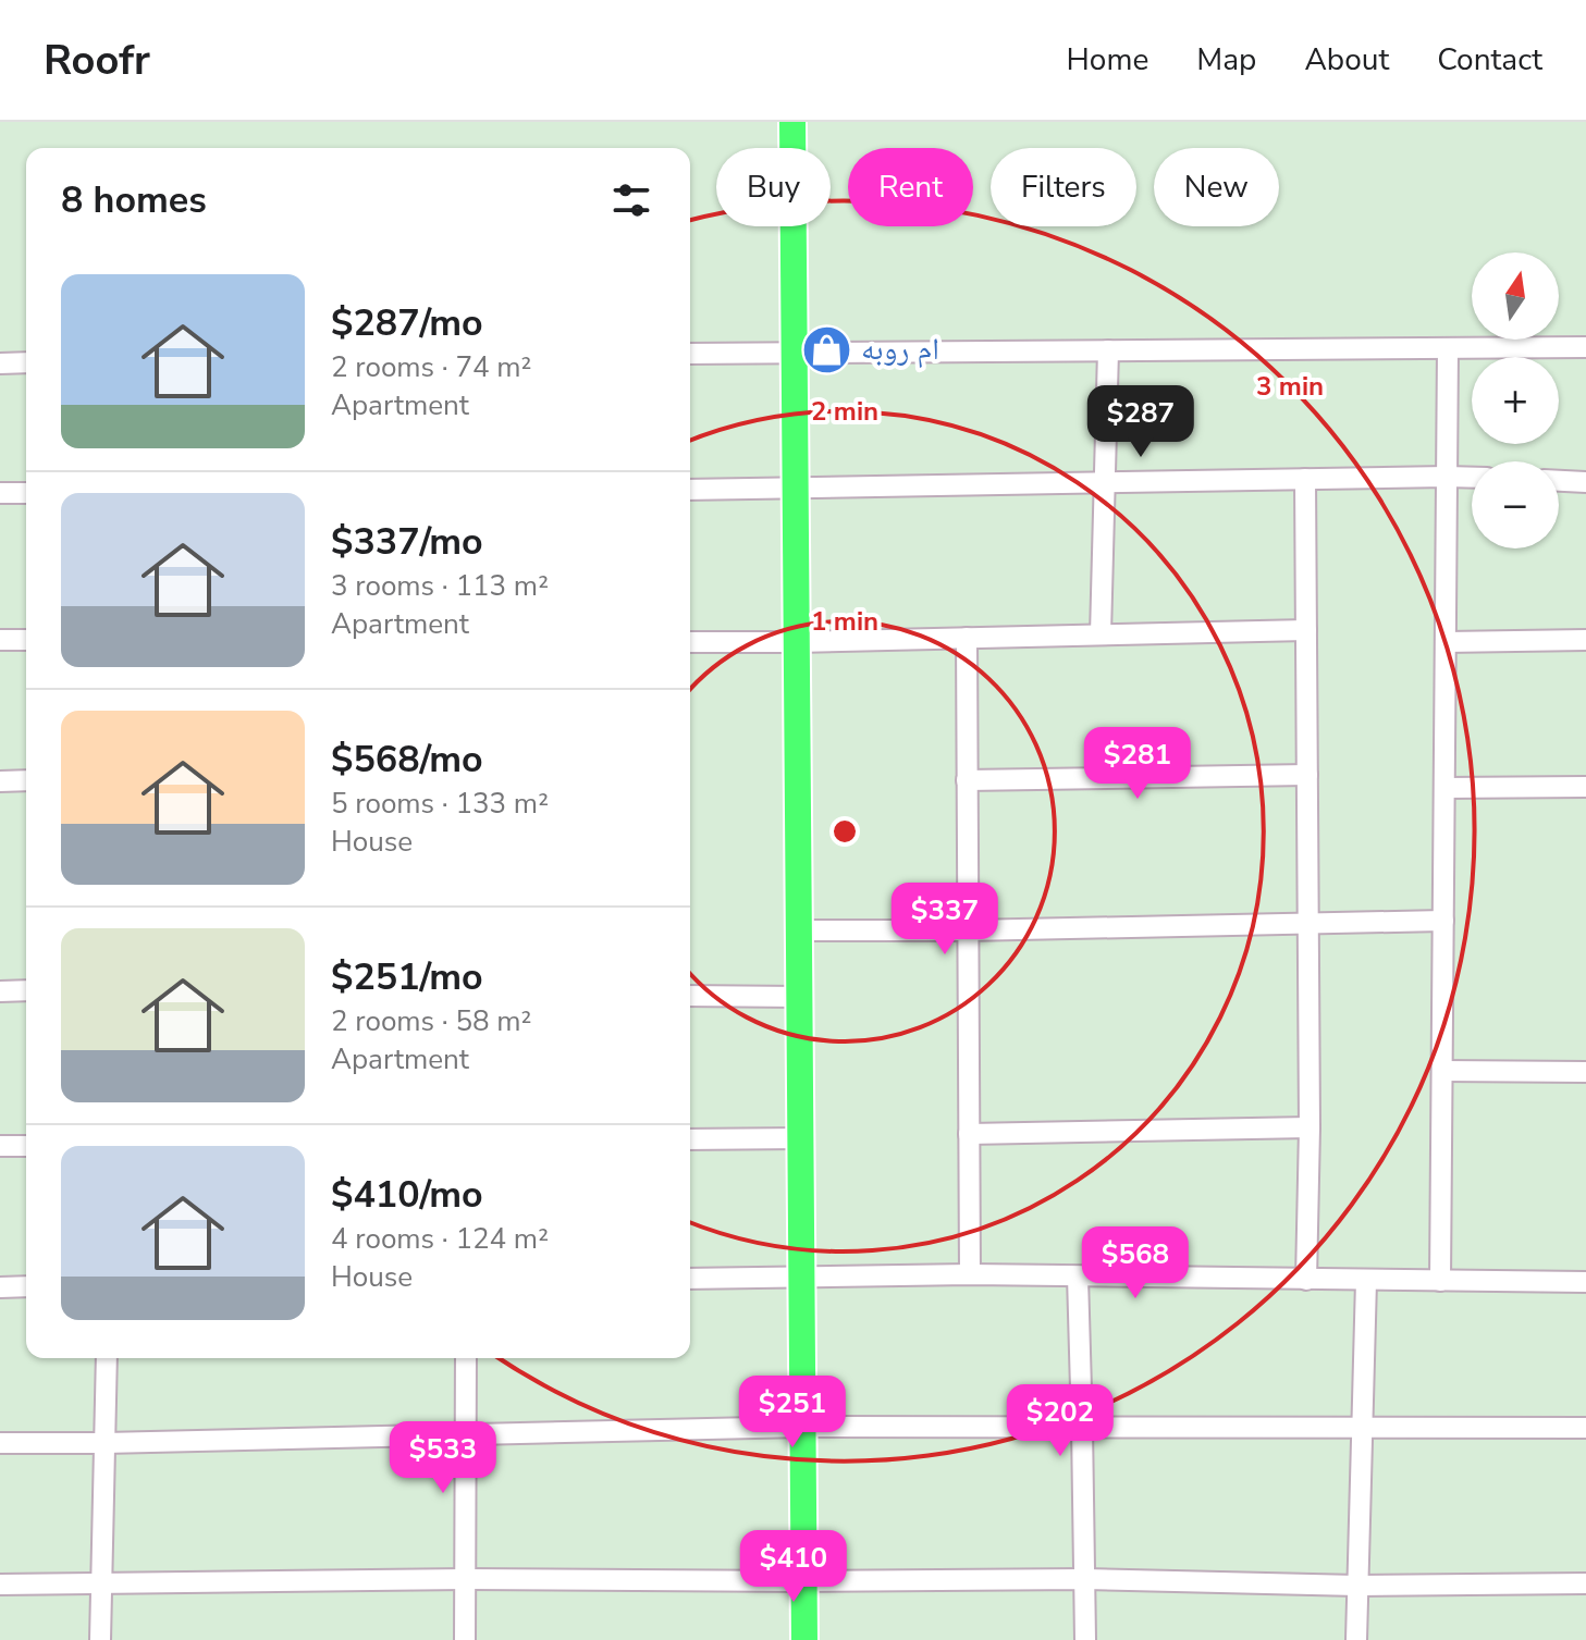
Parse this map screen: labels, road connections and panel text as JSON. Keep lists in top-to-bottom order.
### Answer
{
  "places": {
    "shop": ["ام روبه"]
  },
  "north": "top",
  "page": {
    "header": "Roofr",
    "nav": [
      "Home",
      "Map",
      "About",
      "Contact"
    ],
    "chip": [
      "Buy",
      "Rent",
      "Filters",
      "New"
    ],
    "heading": "8 homes",
    "map_buttons": ["+", "−"],
    "list": [
      {
        "name": "$287/mo",
        "note": "2 rooms · 74 m² · Apartment"
      },
      {
        "name": "$337/mo",
        "note": "3 rooms · 113 m² · Apartment"
      },
      {
        "name": "$568/mo",
        "note": "5 rooms · 133 m² · House"
      },
      {
        "name": "$251/mo",
        "note": "2 rooms · 58 m² · Apartment"
      },
      {
        "name": "$410/mo",
        "note": "4 rooms · 124 m² · House"
      }
    ],
    "price": [
      "$287",
      "$281",
      "$337",
      "$568",
      "$251",
      "$202",
      "$533",
      "$410"
    ]
  },
  "rings": ["3 min", "2 min", "1 min"]
}
